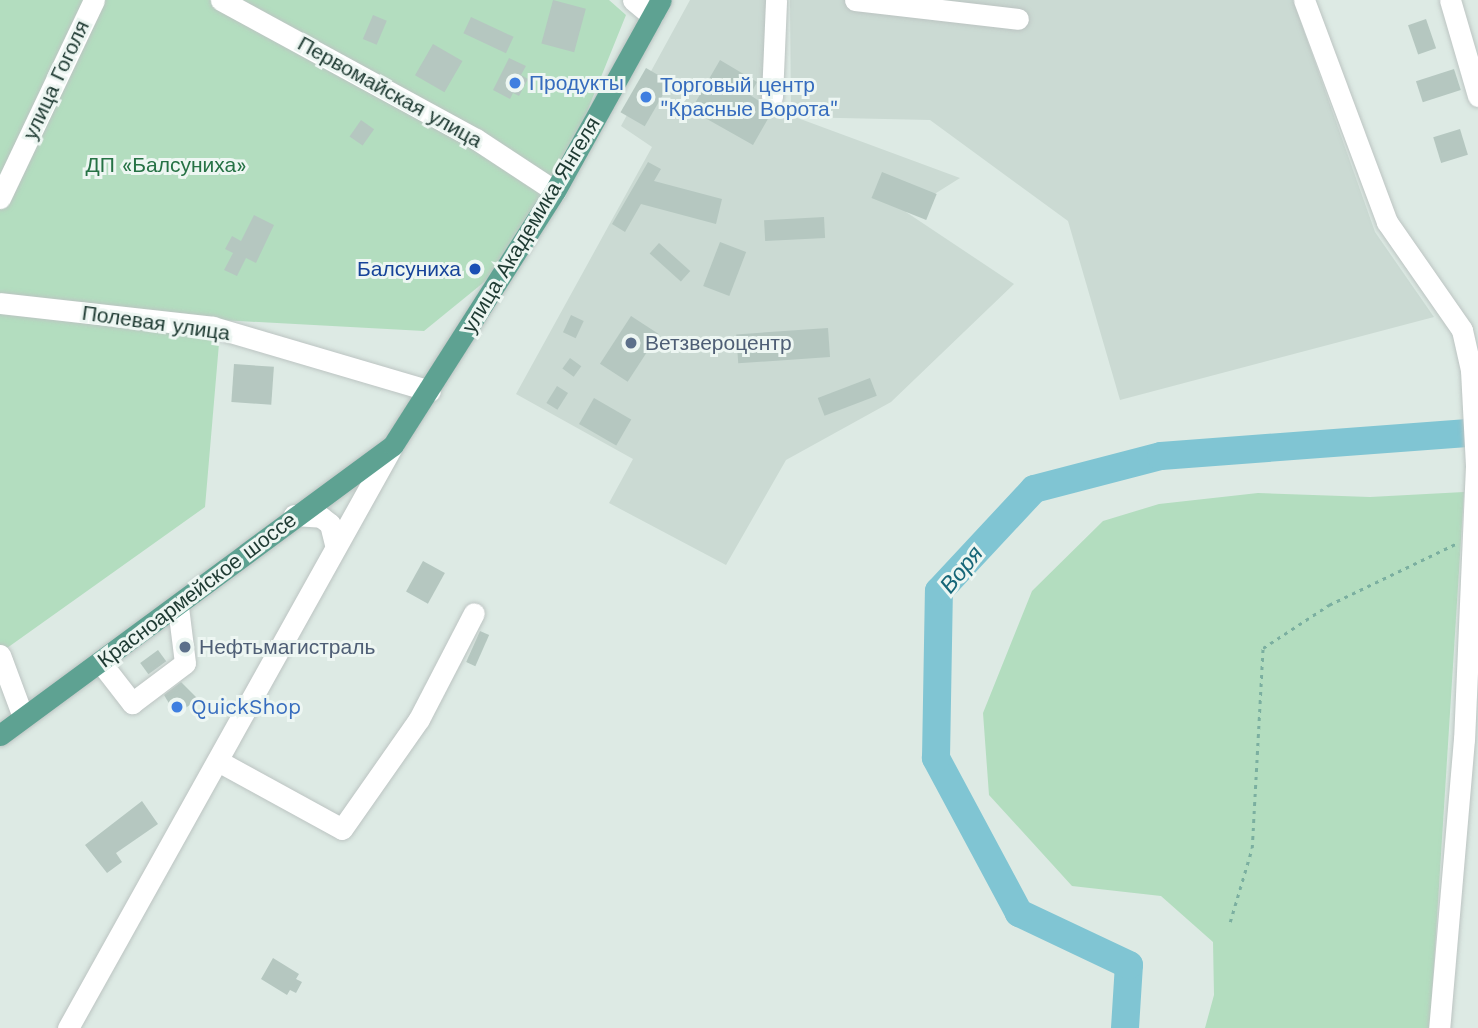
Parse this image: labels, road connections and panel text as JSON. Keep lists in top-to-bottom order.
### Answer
{
  "streets": {
    "main road": ["улица Академика Янгеля", "Красноармейское шоссе"],
    "street": ["улица Гоголя", "Первомайская улица", "Полевая улица"]
  },
  "crossings": [
    ["Первомайская улица", "улица Академика Янгеля"],
    ["улица Академика Янгеля", "Полевая улица"],
    ["улица Академика Янгеля", "Красноармейское шоссе"]
  ],
  "water": ["Воря"],
  "parks": ["ДП «Балсуниха»"],
  "places": [
    "Продукты",
    "Торговый центр \"Красные Ворота\"",
    "Балсуниха",
    "Ветзвероцентр",
    "Нефтьмагистраль",
    "QuickShop"
  ]
}
